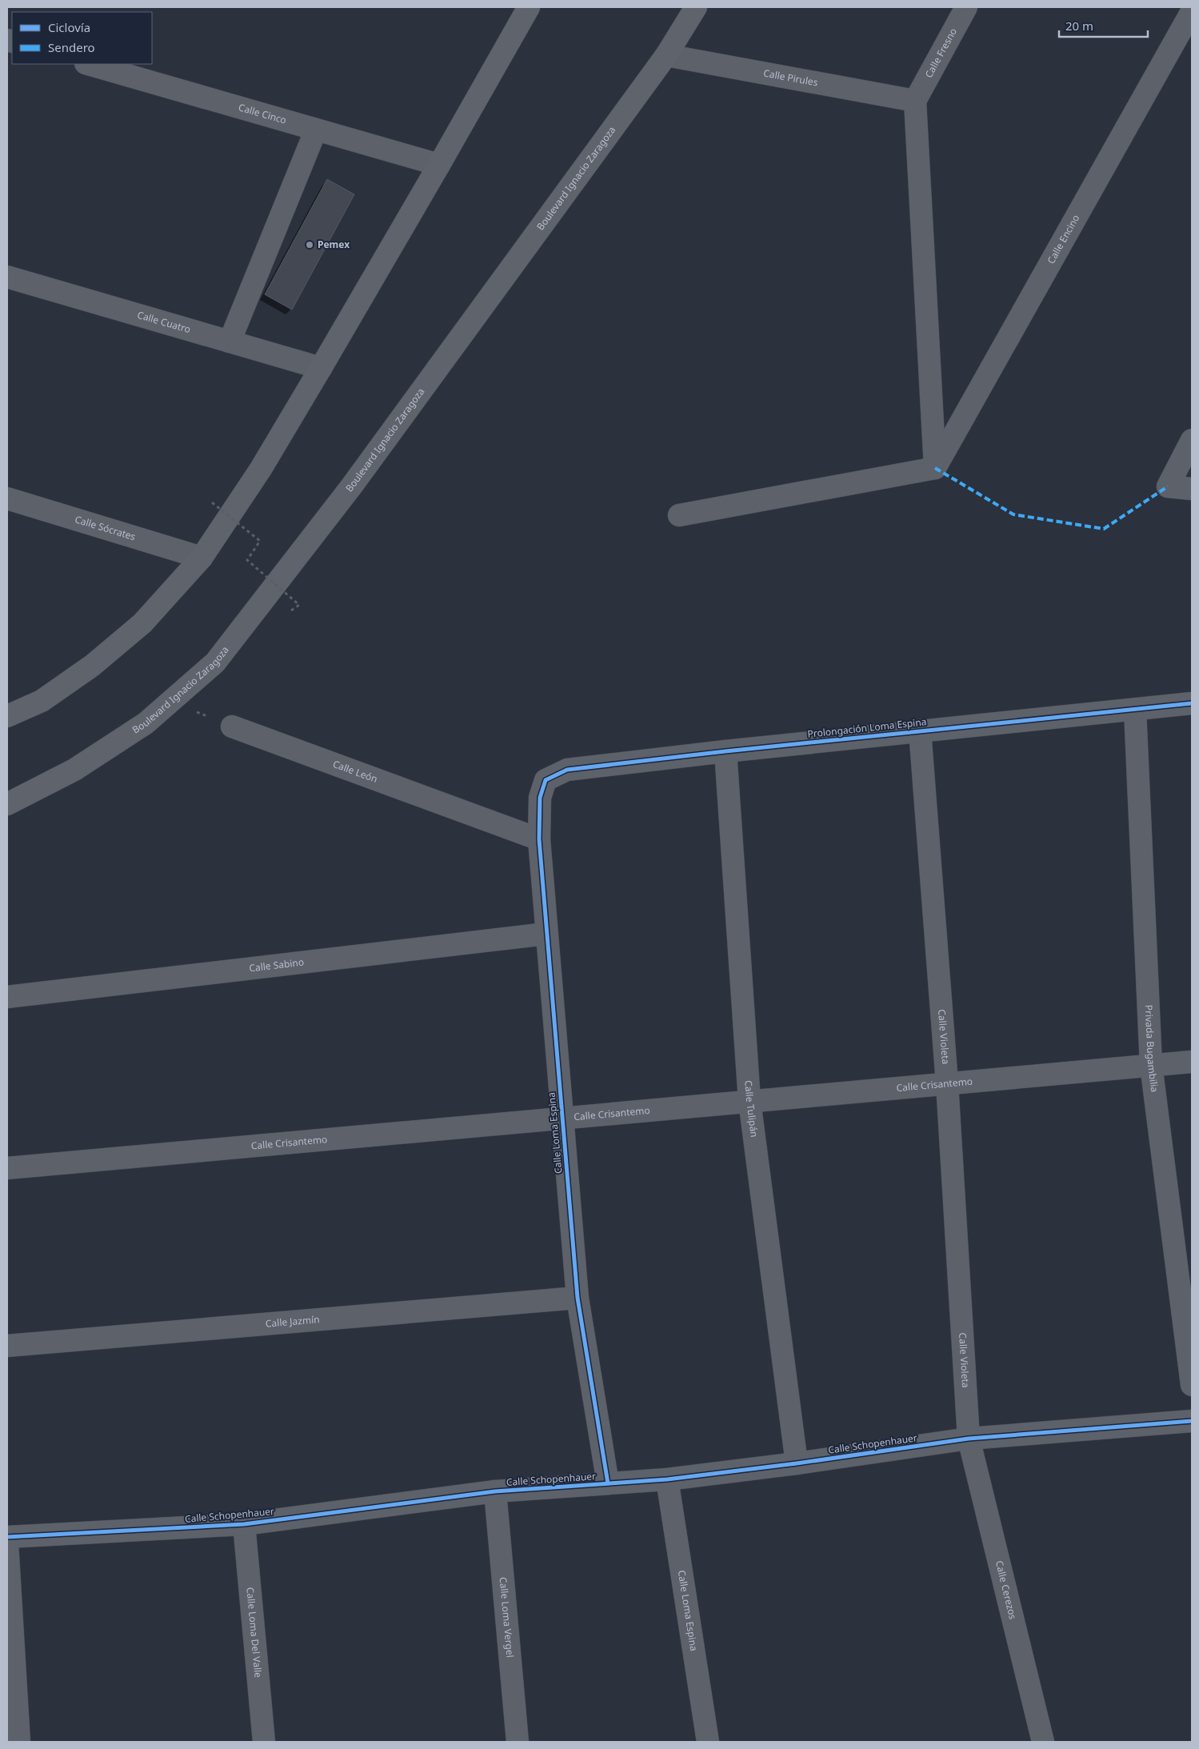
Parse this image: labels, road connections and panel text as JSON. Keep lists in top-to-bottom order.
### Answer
{
  "streets": {
    "main road": ["Boulevard Ignacio Zaragoza"],
    "street": [
      "Calle Fresno",
      "Calle Pirules",
      "Calle Cinco",
      "Calle Encino",
      "Calle Cuatro",
      "Calle Sócrates",
      "Prolongación Loma Espina",
      "Calle León",
      "Calle Sabino",
      "Calle Violeta",
      "Privada Bugambilia",
      "Calle Crisantemo",
      "Calle Tulipán",
      "Calle Loma Espina",
      "Calle Jazmín",
      "Calle Schopenhauer",
      "Calle Cerezos",
      "Calle Loma Vergel",
      "Calle Loma Del Valle"
    ]
  },
  "crossings": [
    ["Calle Fresno", "Calle Pirules"],
    ["Calle Pirules", "Boulevard Ignacio Zaragoza"],
    ["Prolongación Loma Espina", "Calle Violeta"],
    ["Prolongación Loma Espina", "Privada Bugambilia"],
    ["Prolongación Loma Espina", "Calle Tulipán"],
    ["Prolongación Loma Espina", "Calle Loma Espina"],
    ["Calle León", "Calle Loma Espina"],
    ["Calle Sabino", "Calle Loma Espina"],
    ["Calle Violeta", "Calle Crisantemo"],
    ["Calle Violeta", "Calle Schopenhauer"],
    ["Calle Violeta", "Calle Cerezos"],
    ["Privada Bugambilia", "Calle Crisantemo"],
    ["Calle Crisantemo", "Calle Tulipán"],
    ["Calle Crisantemo", "Calle Loma Espina"],
    ["Calle Tulipán", "Calle Schopenhauer"],
    ["Calle Loma Espina", "Calle Jazmín"],
    ["Calle Loma Espina", "Calle Schopenhauer"],
    ["Calle Schopenhauer", "Calle Cerezos"],
    ["Calle Schopenhauer", "Calle Loma Vergel"],
    ["Calle Schopenhauer", "Calle Loma Del Valle"]
  ],
  "places": ["Pemex"],
  "legend": ["Ciclovía", "Sendero"],
  "scale_bar": "20 m"
}
